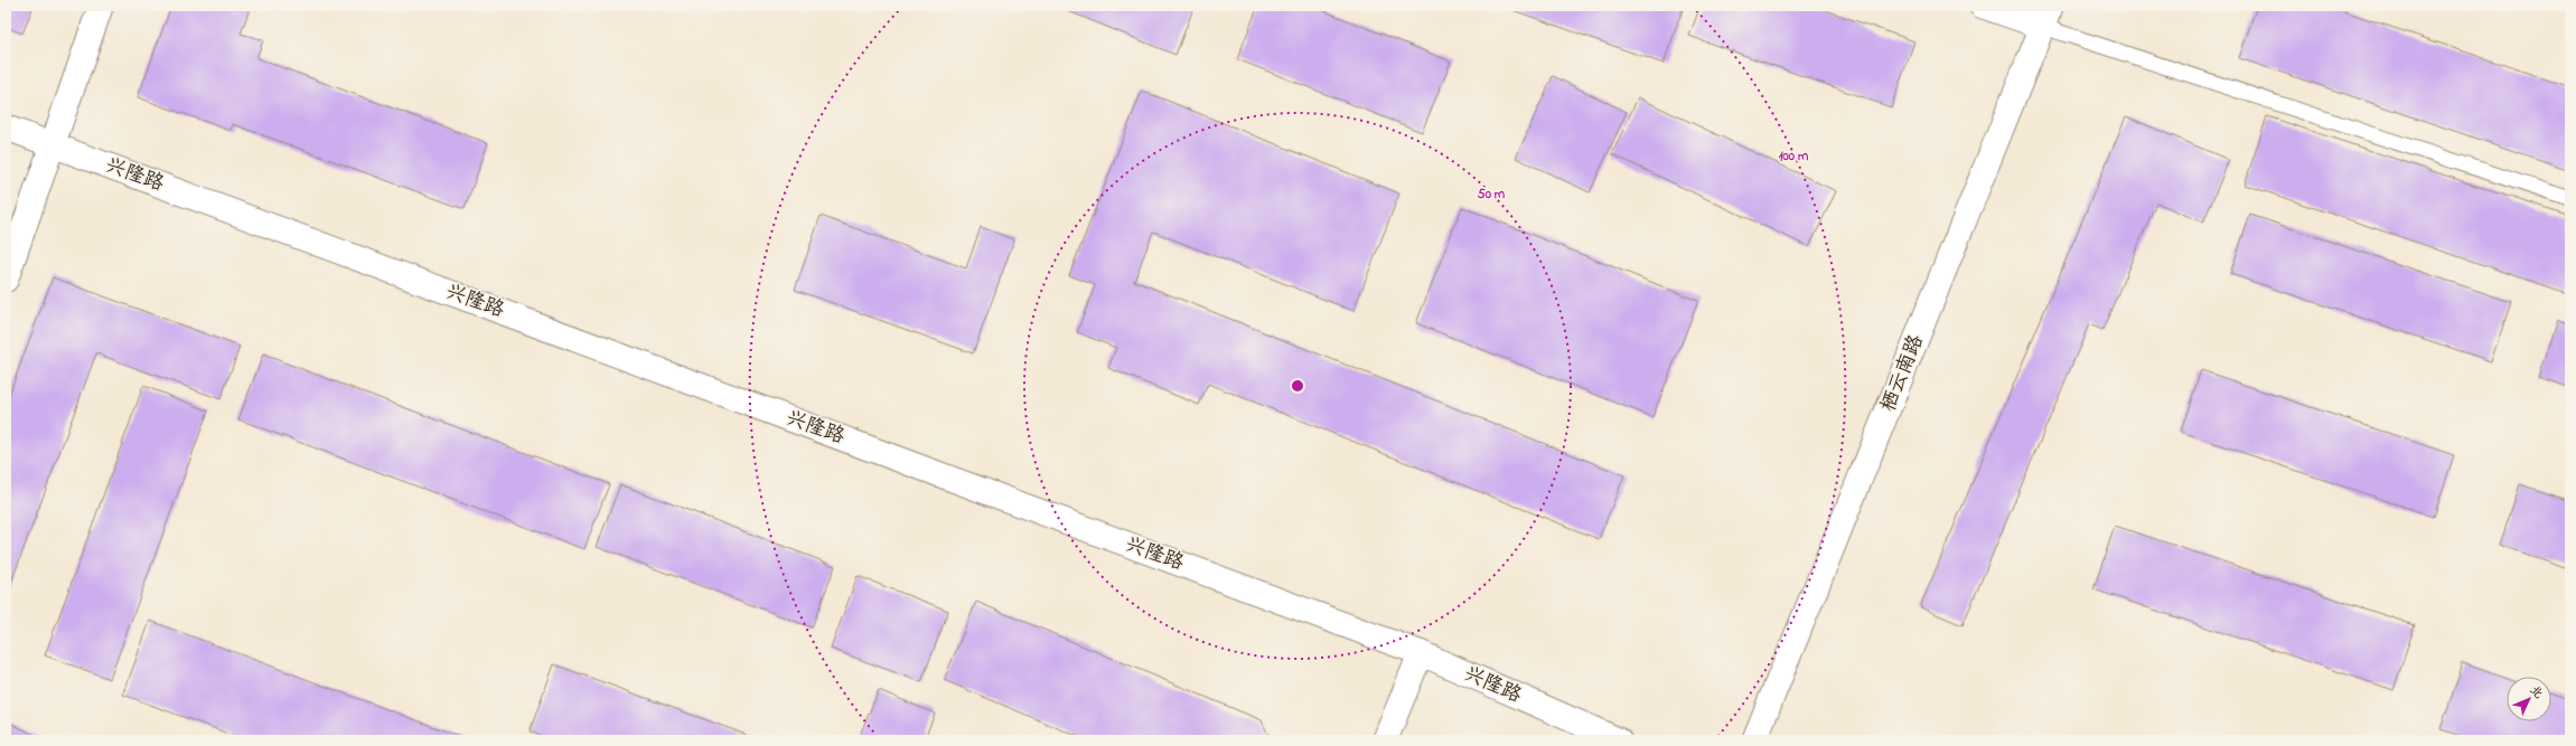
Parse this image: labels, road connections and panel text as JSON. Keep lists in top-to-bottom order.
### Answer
{
  "streets": {
    "street": ["兴隆路", "栖云南路"]
  },
  "north": "top right",
  "rings": ["100 m", "50 m"]
}
